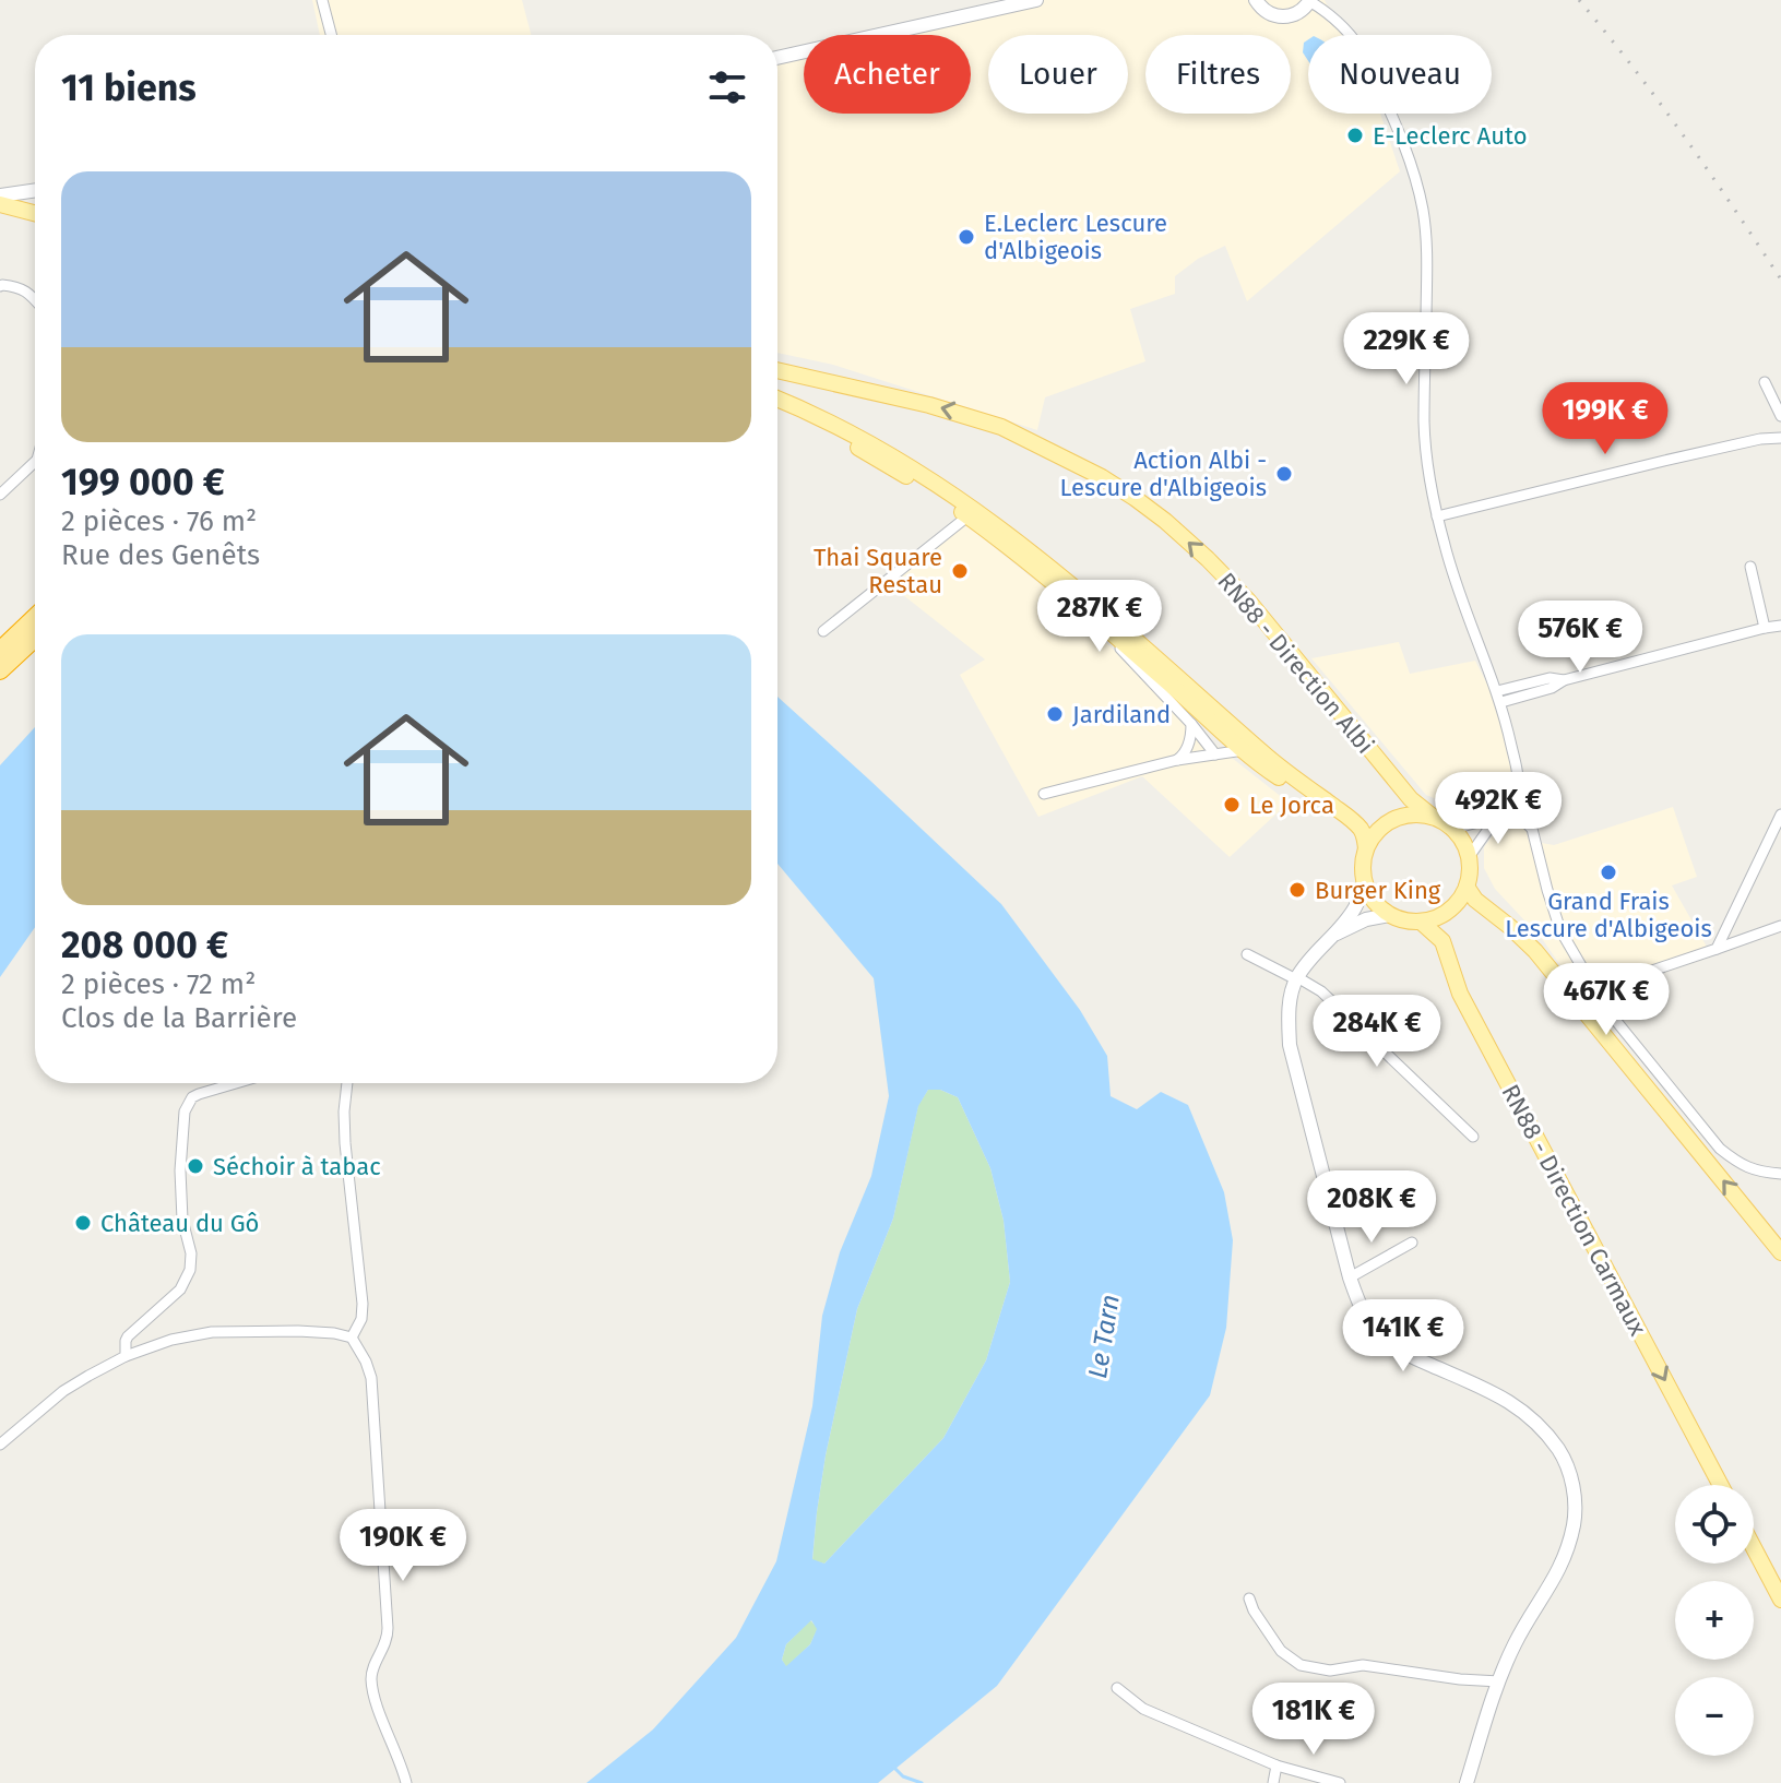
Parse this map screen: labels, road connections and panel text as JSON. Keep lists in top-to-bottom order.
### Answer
{
  "streets": {
    "main road": ["RN88 - Direction Albi", "RN88 - Direction Carmaux"]
  },
  "crossings": [
    ["RN88 - Direction Albi", "RN88 - Direction Carmaux"]
  ],
  "water": ["Le Tarn"],
  "places": [
    "E-Leclerc Auto",
    "E.Leclerc Lescure d'Albigeois",
    "Action Albi - Lescure d'Albigeois",
    "Thai Square Restau",
    "Jardiland",
    "Le Jorca",
    "Grand Frais Lescure d'Albigeois",
    "Burger King",
    "Séchoir à tabac",
    "Château du Gô"
  ],
  "page": {
    "chip": [
      "Acheter",
      "Louer",
      "Filtres",
      "Nouveau"
    ],
    "heading": "11 biens",
    "list": [
      {
        "name": "199 000 €",
        "note": "2 pièces · 76 m² · Rue des Genêts"
      },
      {
        "name": "208 000 €",
        "note": "2 pièces · 72 m² · Clos de la Barrière"
      }
    ],
    "price": [
      "229K €",
      "199K €",
      "287K €",
      "576K €",
      "492K €",
      "467K €",
      "284K €",
      "208K €",
      "141K €",
      "190K €",
      "181K €"
    ],
    "map_buttons": ["+", "−"]
  }
}
